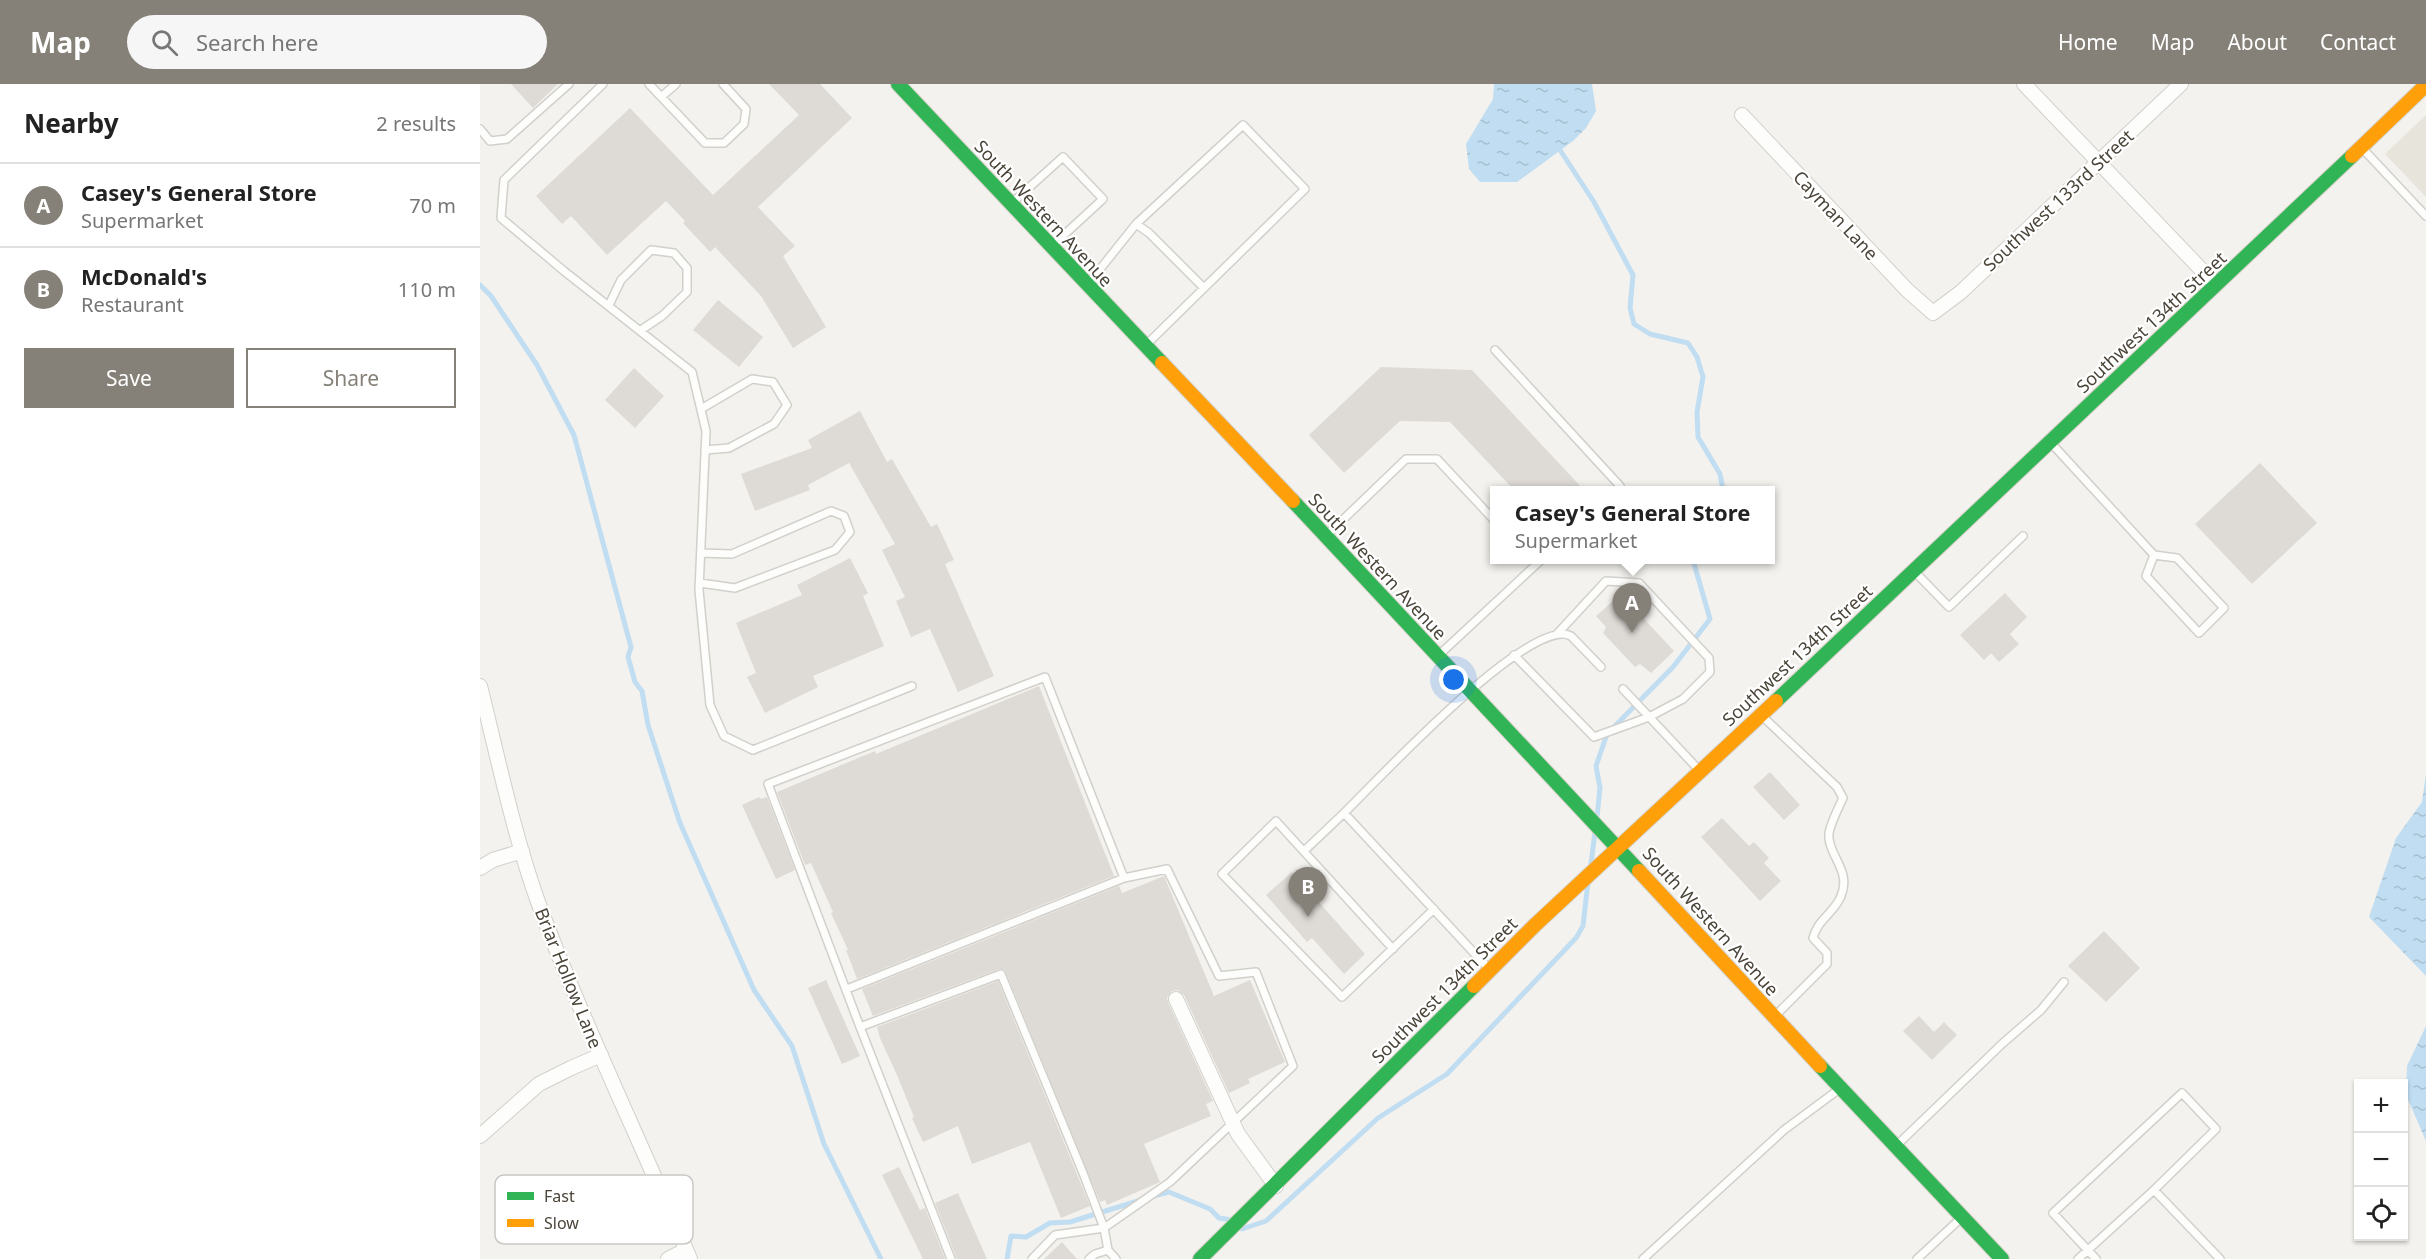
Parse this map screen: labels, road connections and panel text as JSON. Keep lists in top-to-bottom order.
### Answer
{
  "streets": {
    "main road": ["South Western Avenue", "Southwest 134th Street"],
    "street": ["Southwest 133rd Street", "Cayman Lane", "Briar Hollow Lane"]
  },
  "crossings": [
    ["Southwest 133rd Street", "Cayman Lane"],
    ["South Western Avenue", "Southwest 134th Street"]
  ],
  "legend": ["Fast", "Slow"],
  "page": {
    "header": "Map",
    "search": "Search here",
    "nav": [
      "Home",
      "Map",
      "About",
      "Contact"
    ],
    "heading": ["Nearby", "2 results"],
    "list": [
      {
        "mark": "A",
        "name": "Casey's General Store",
        "note": "Supermarket",
        "value": "70 m"
      },
      {
        "mark": "B",
        "name": "McDonald's",
        "note": "Restaurant",
        "value": "110 m"
      }
    ],
    "buttons": ["Save", "Share"],
    "popup": ["Casey's General Store", "Supermarket"],
    "pins": ["A", "B"],
    "map_buttons": ["+", "−"]
  }
}
